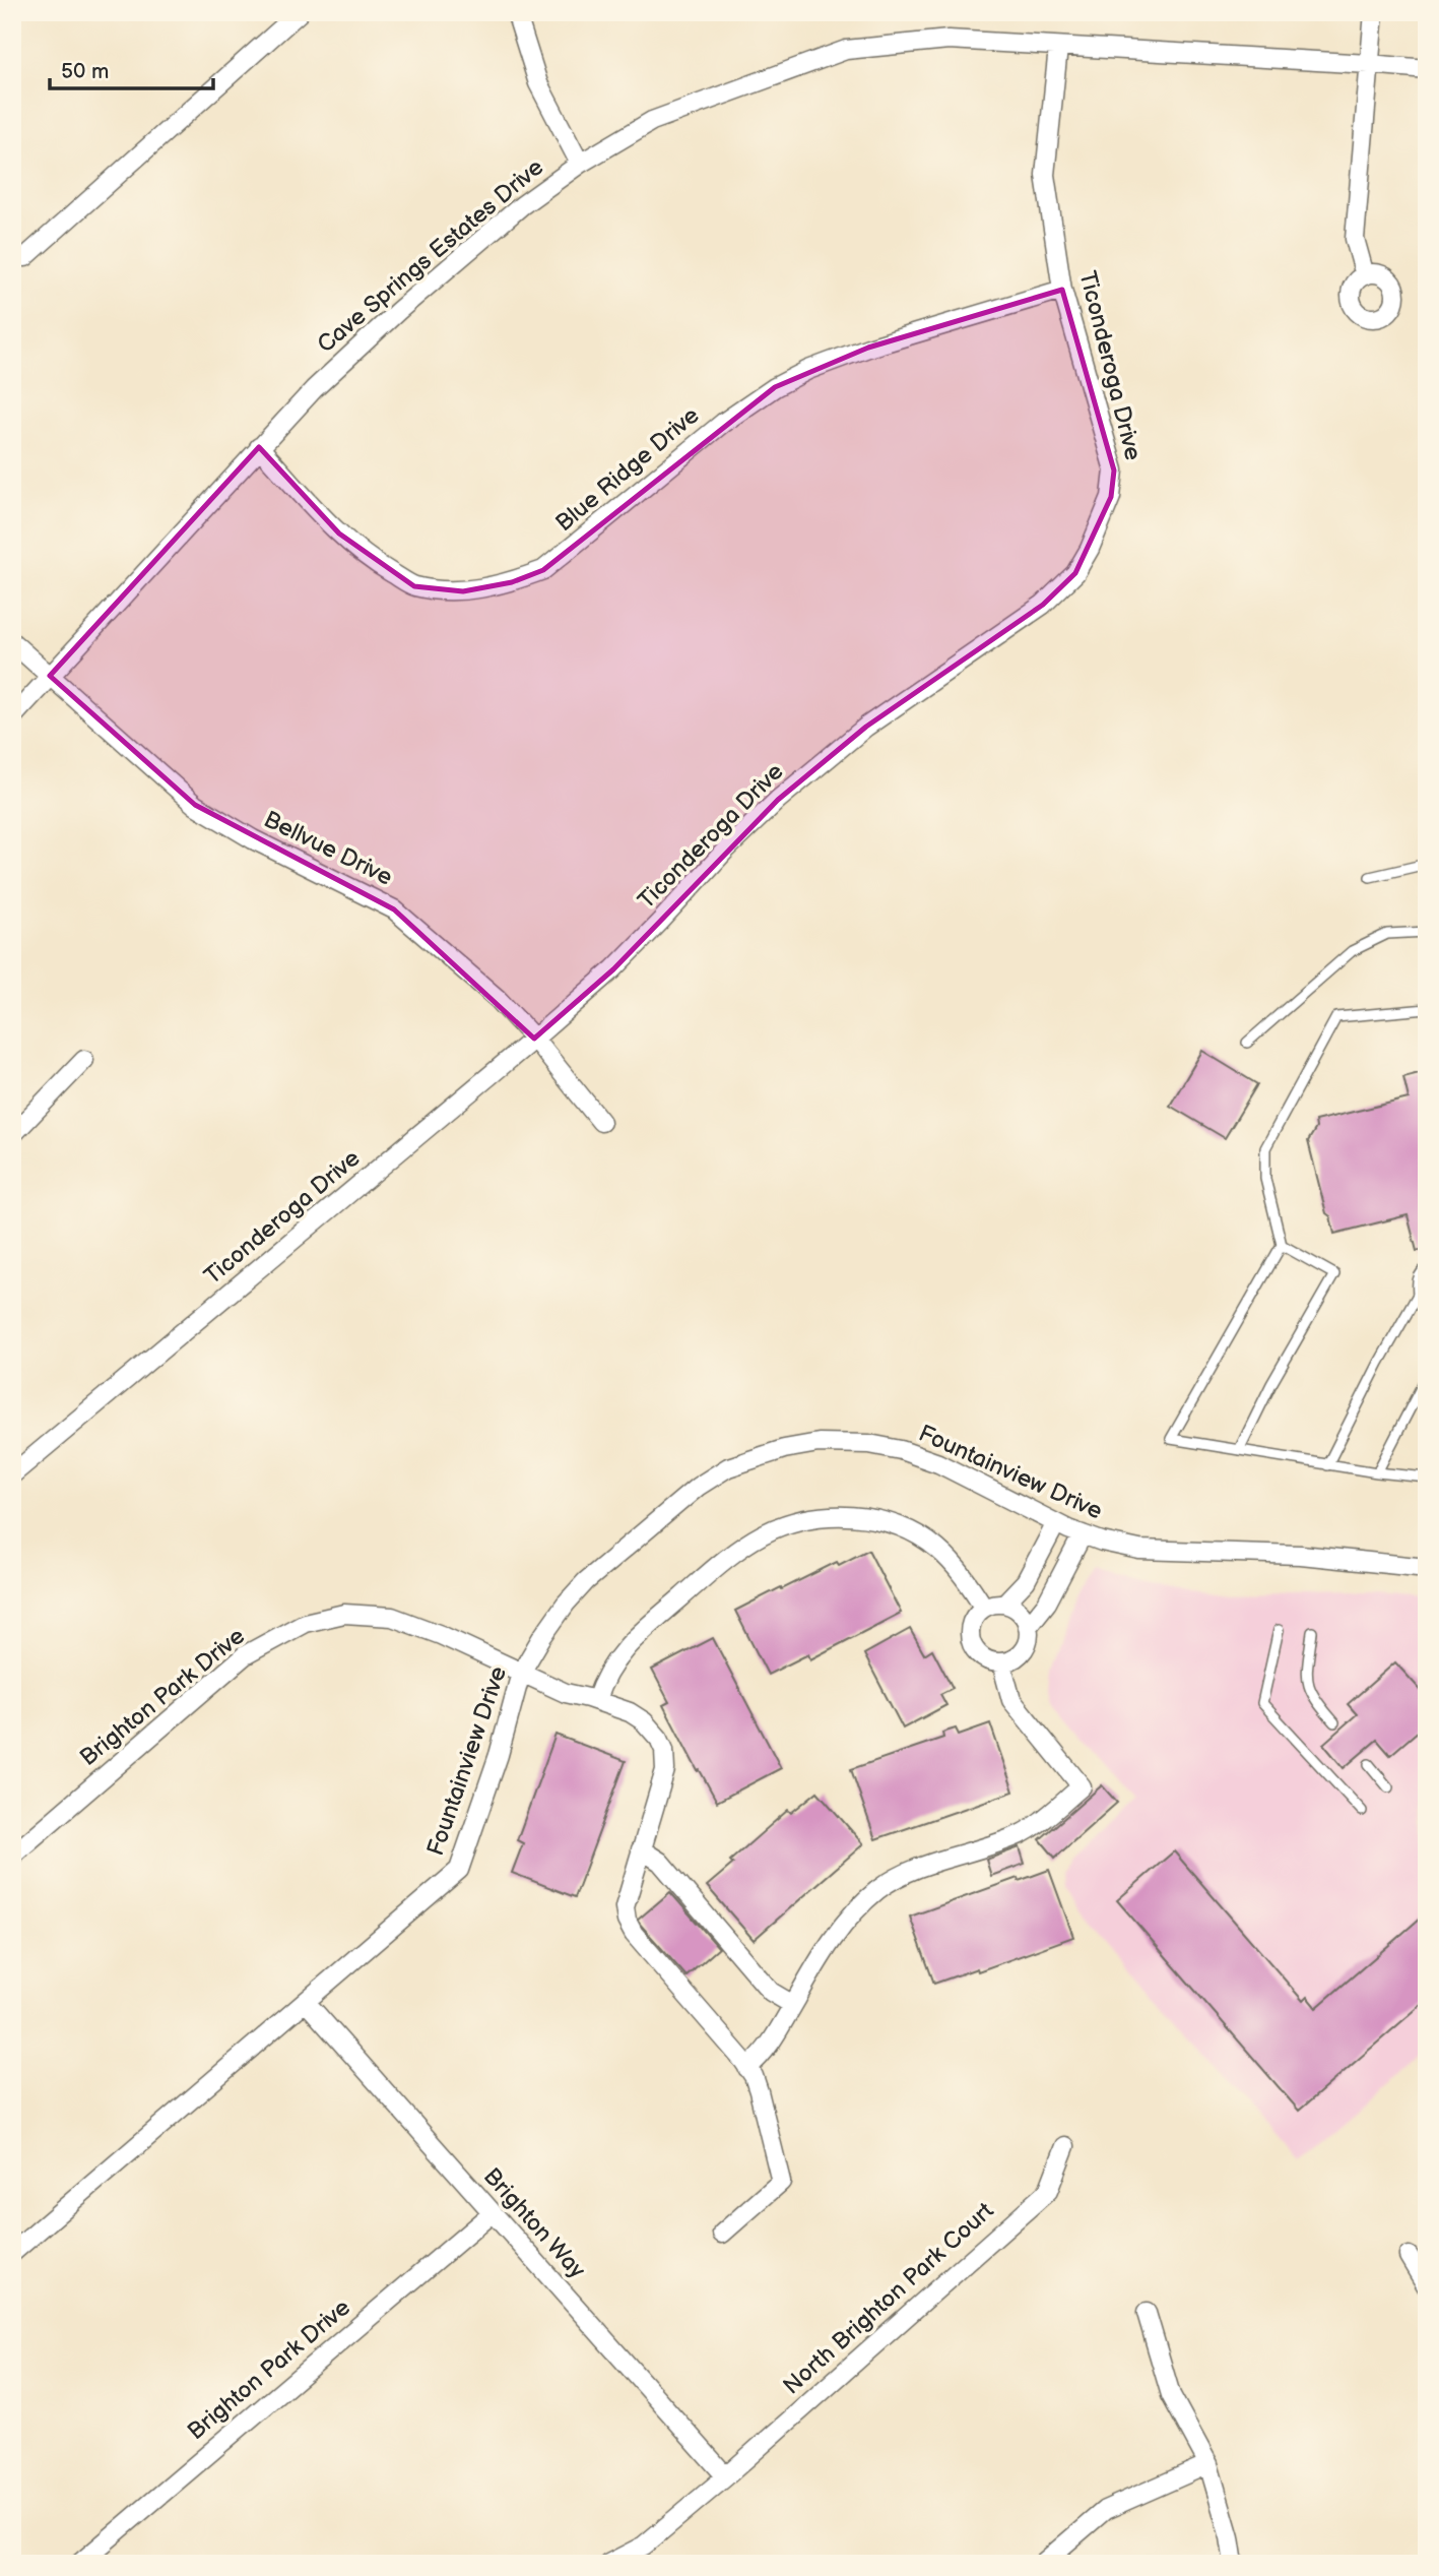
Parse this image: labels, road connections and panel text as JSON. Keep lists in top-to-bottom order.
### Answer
{
  "streets": {
    "street": [
      "Cave Springs Estates Drive",
      "Ticonderoga Drive",
      "Blue Ridge Drive",
      "Bellvue Drive",
      "Fountainview Drive",
      "Brighton Park Drive",
      "Brighton Way",
      "North Brighton Park Court"
    ]
  },
  "crossings": [
    ["Cave Springs Estates Drive", "Ticonderoga Drive"],
    ["Cave Springs Estates Drive", "Blue Ridge Drive"],
    ["Cave Springs Estates Drive", "Bellvue Drive"],
    ["Ticonderoga Drive", "Blue Ridge Drive"],
    ["Ticonderoga Drive", "Bellvue Drive"],
    ["Fountainview Drive", "Brighton Park Drive"],
    ["Fountainview Drive", "Brighton Way"],
    ["Brighton Park Drive", "Brighton Way"],
    ["Brighton Way", "North Brighton Park Court"]
  ],
  "scale_bar": "50 m"
}
